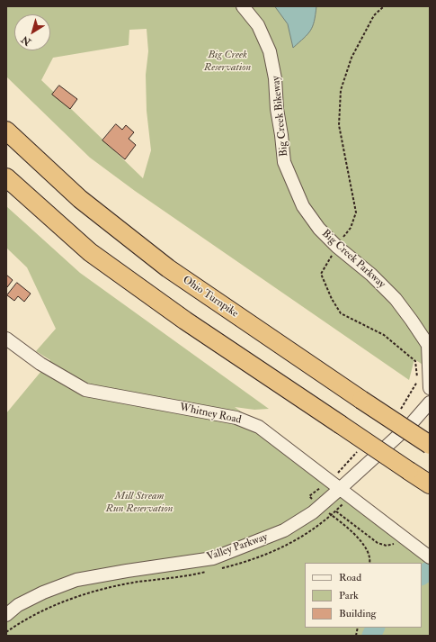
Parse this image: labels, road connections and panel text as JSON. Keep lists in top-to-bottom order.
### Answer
{
  "streets": {
    "highway": ["Ohio Turnpike"],
    "street": ["Big Creek Parkway", "Whitney Road", "Valley Parkway"]
  },
  "crossings": [
    ["Whitney Road", "Valley Parkway"]
  ],
  "parks": ["Big Creek Reservation", "Mill Stream Run Reservation"],
  "legend": ["Road", "Park", "Building"],
  "north": "bottom left"
}
